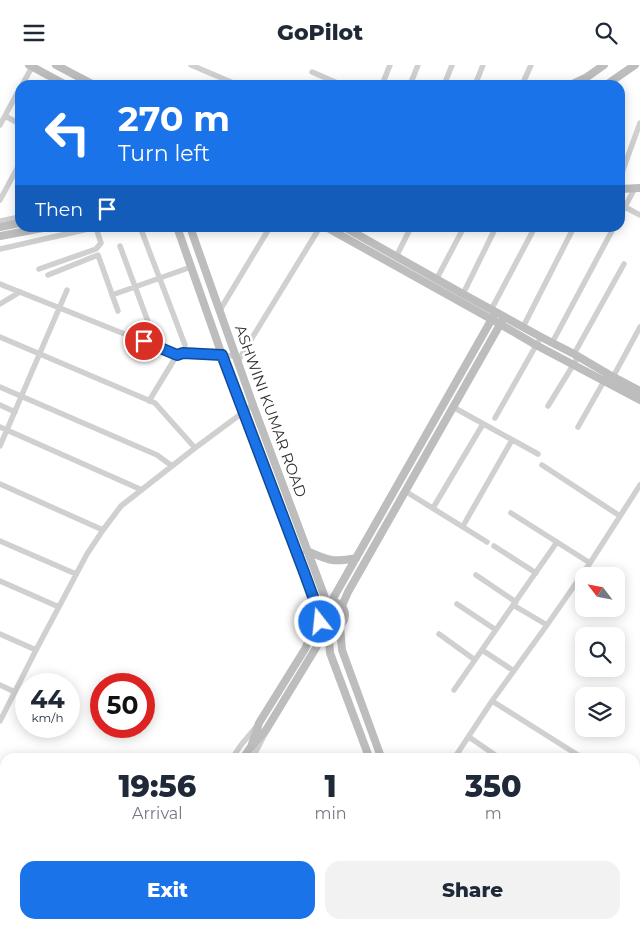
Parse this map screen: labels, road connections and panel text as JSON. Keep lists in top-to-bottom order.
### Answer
{
  "streets": {
    "main road": ["ASHWINI KUMAR ROAD"]
  },
  "north": "top left",
  "page": {
    "header": "GoPilot",
    "turn": ["270 m", "Turn left"],
    "then": "Then",
    "speed": "44 km/h",
    "limit": "50",
    "eta": [
      "19:56",
      "Arrival",
      "1",
      "min",
      "350",
      "m"
    ],
    "buttons": ["Exit", "Share"]
  }
}
